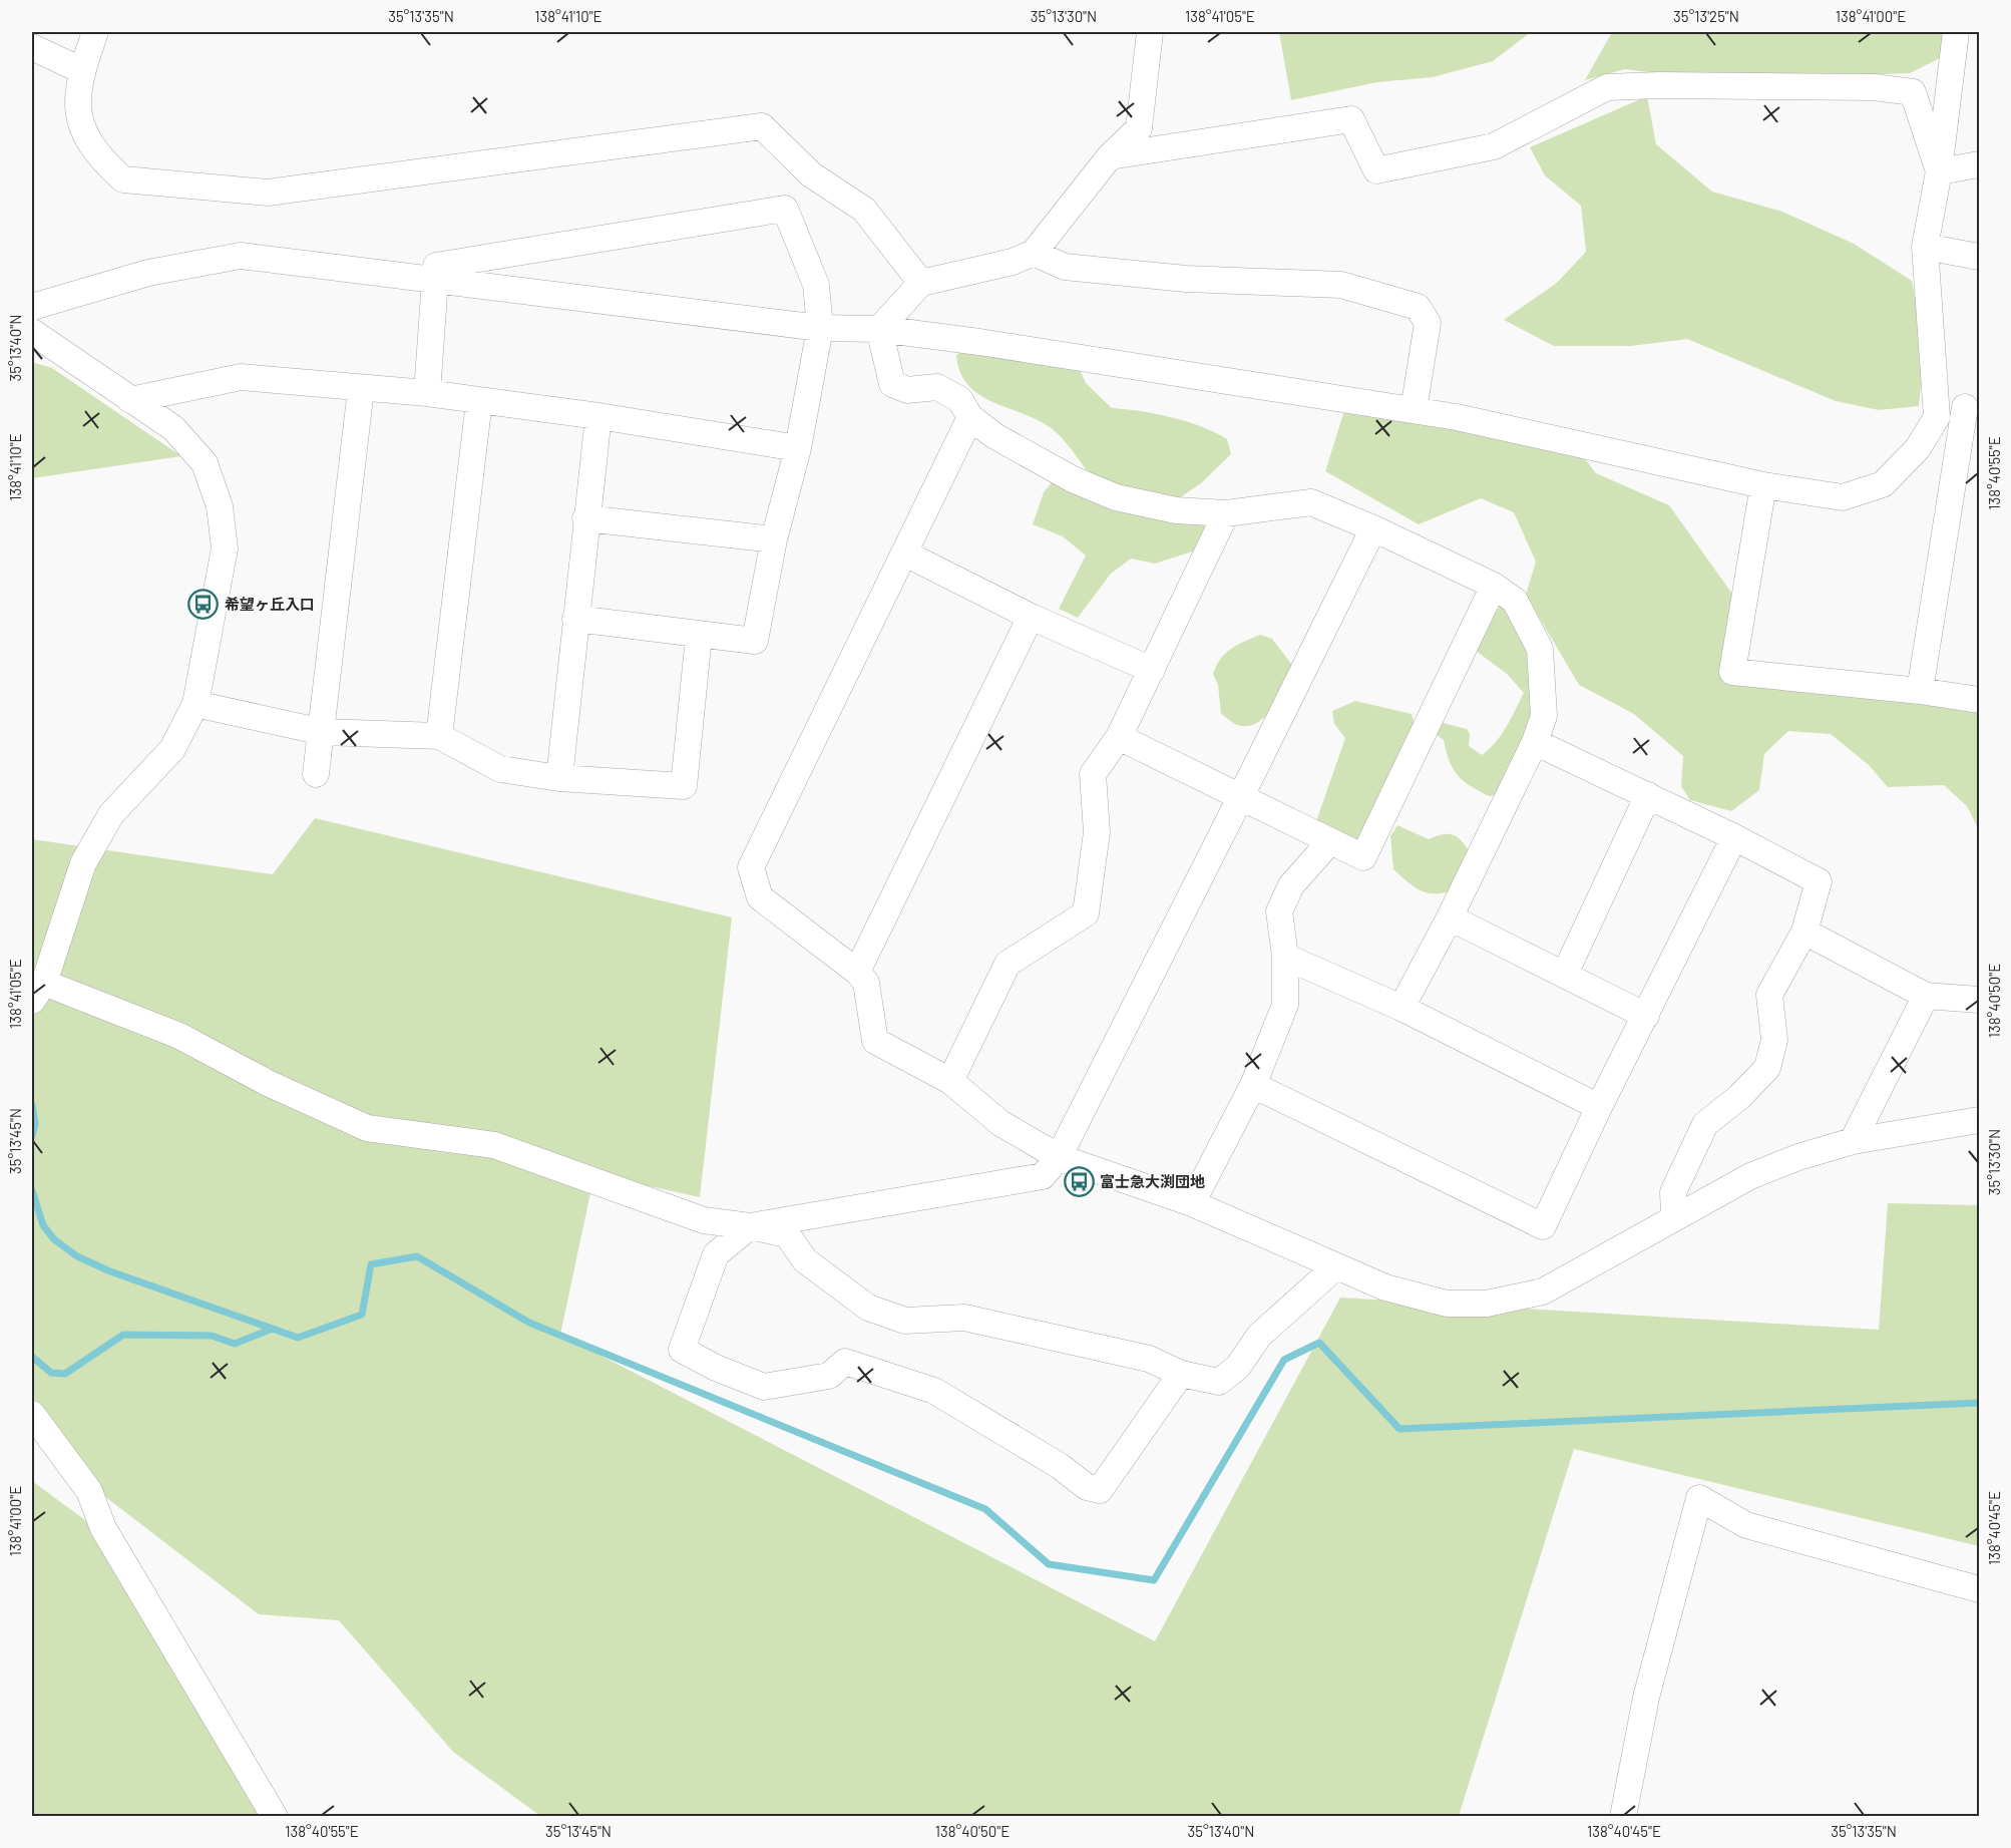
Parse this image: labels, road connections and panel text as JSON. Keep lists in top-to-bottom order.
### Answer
{
  "places": {
    "bus stop": ["希望ヶ丘入口", "富士急大渕団地"]
  },
  "coordinates": [
    "35°13'35\"N",
    "138°41'10\"E",
    "35°13'30\"N",
    "138°41'05\"E",
    "35°13'25\"N",
    "138°41'00\"E",
    "35°13'40\"N",
    "138°40'55\"E",
    "138°40'50\"E",
    "35°13'45\"N",
    "138°40'45\"E"
  ]
}
